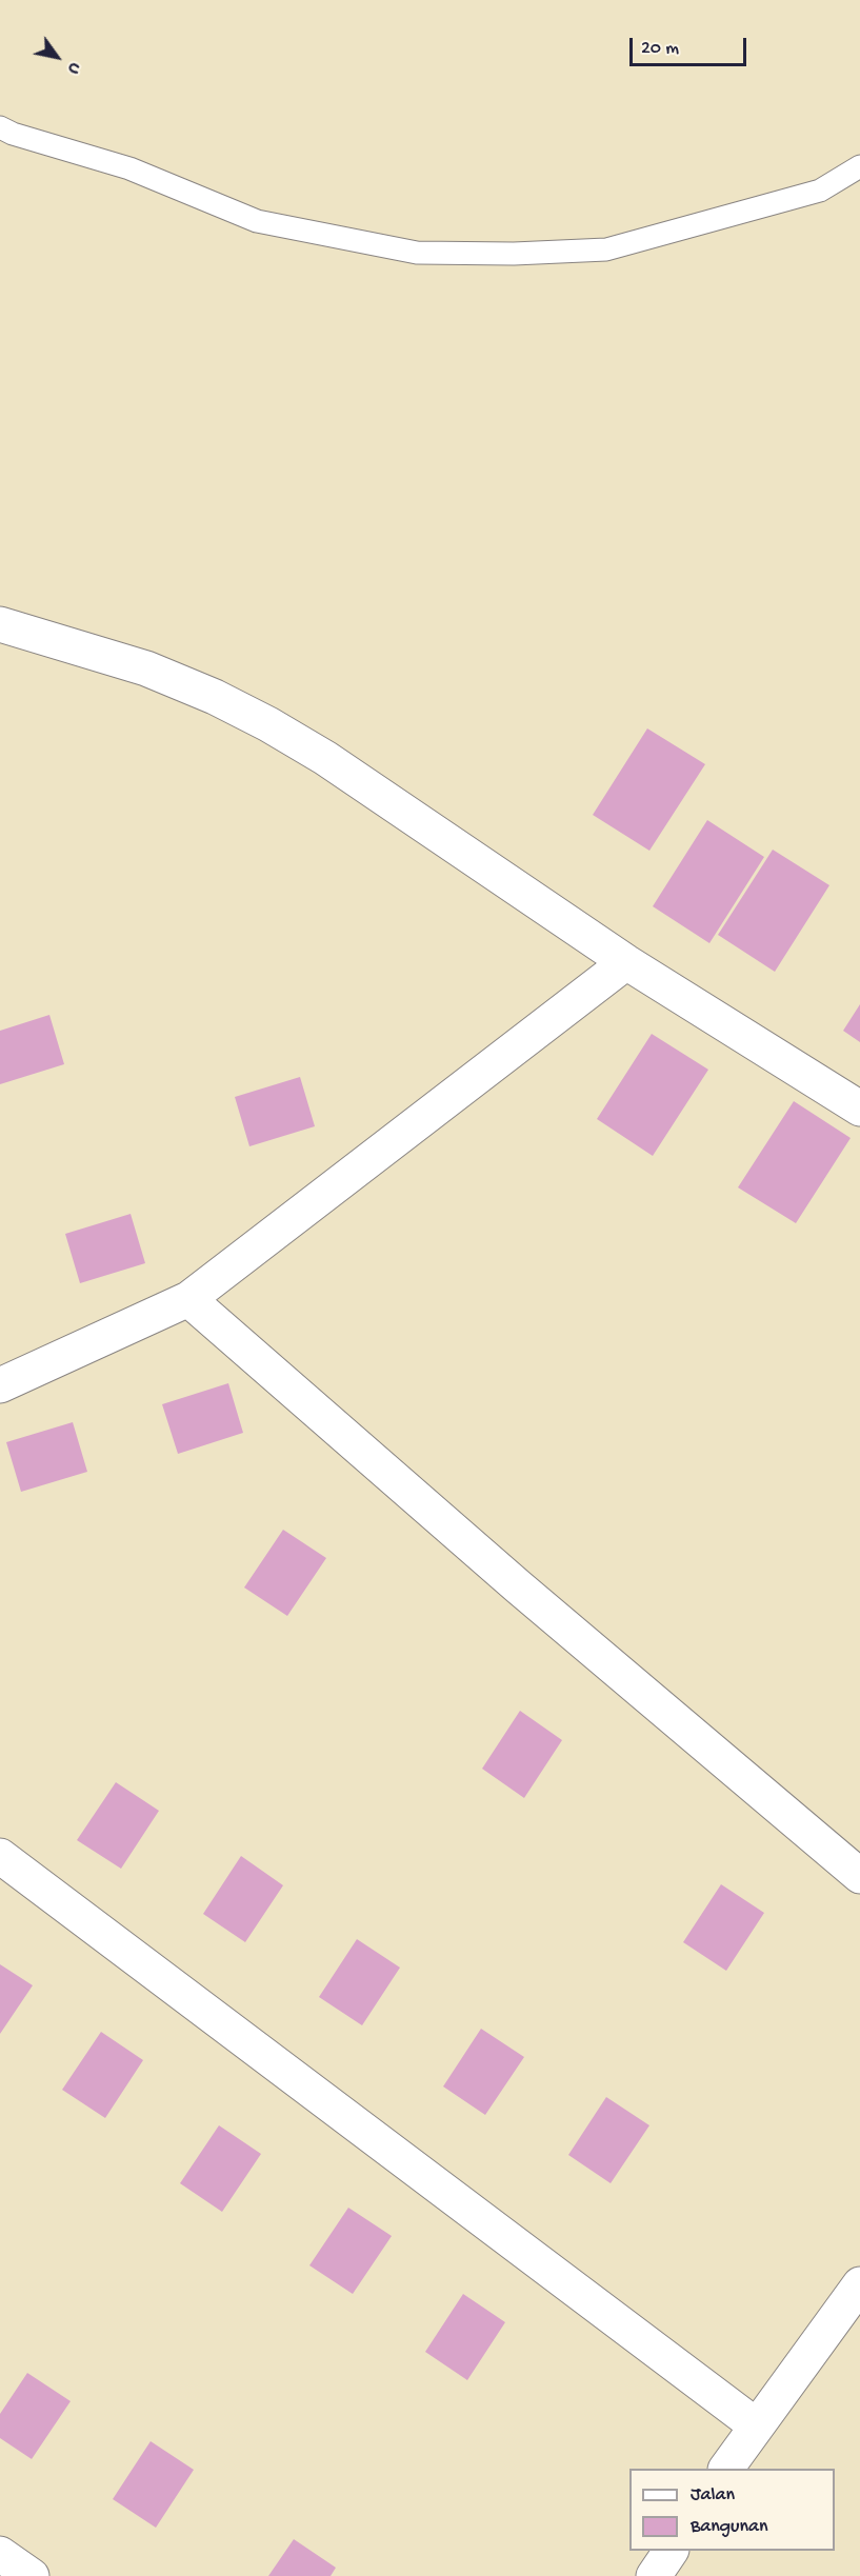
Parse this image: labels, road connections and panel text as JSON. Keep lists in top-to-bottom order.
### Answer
{
  "legend": ["Jalan", "Bangunan"],
  "scale_bar": "20 m",
  "north": "bottom right"
}
